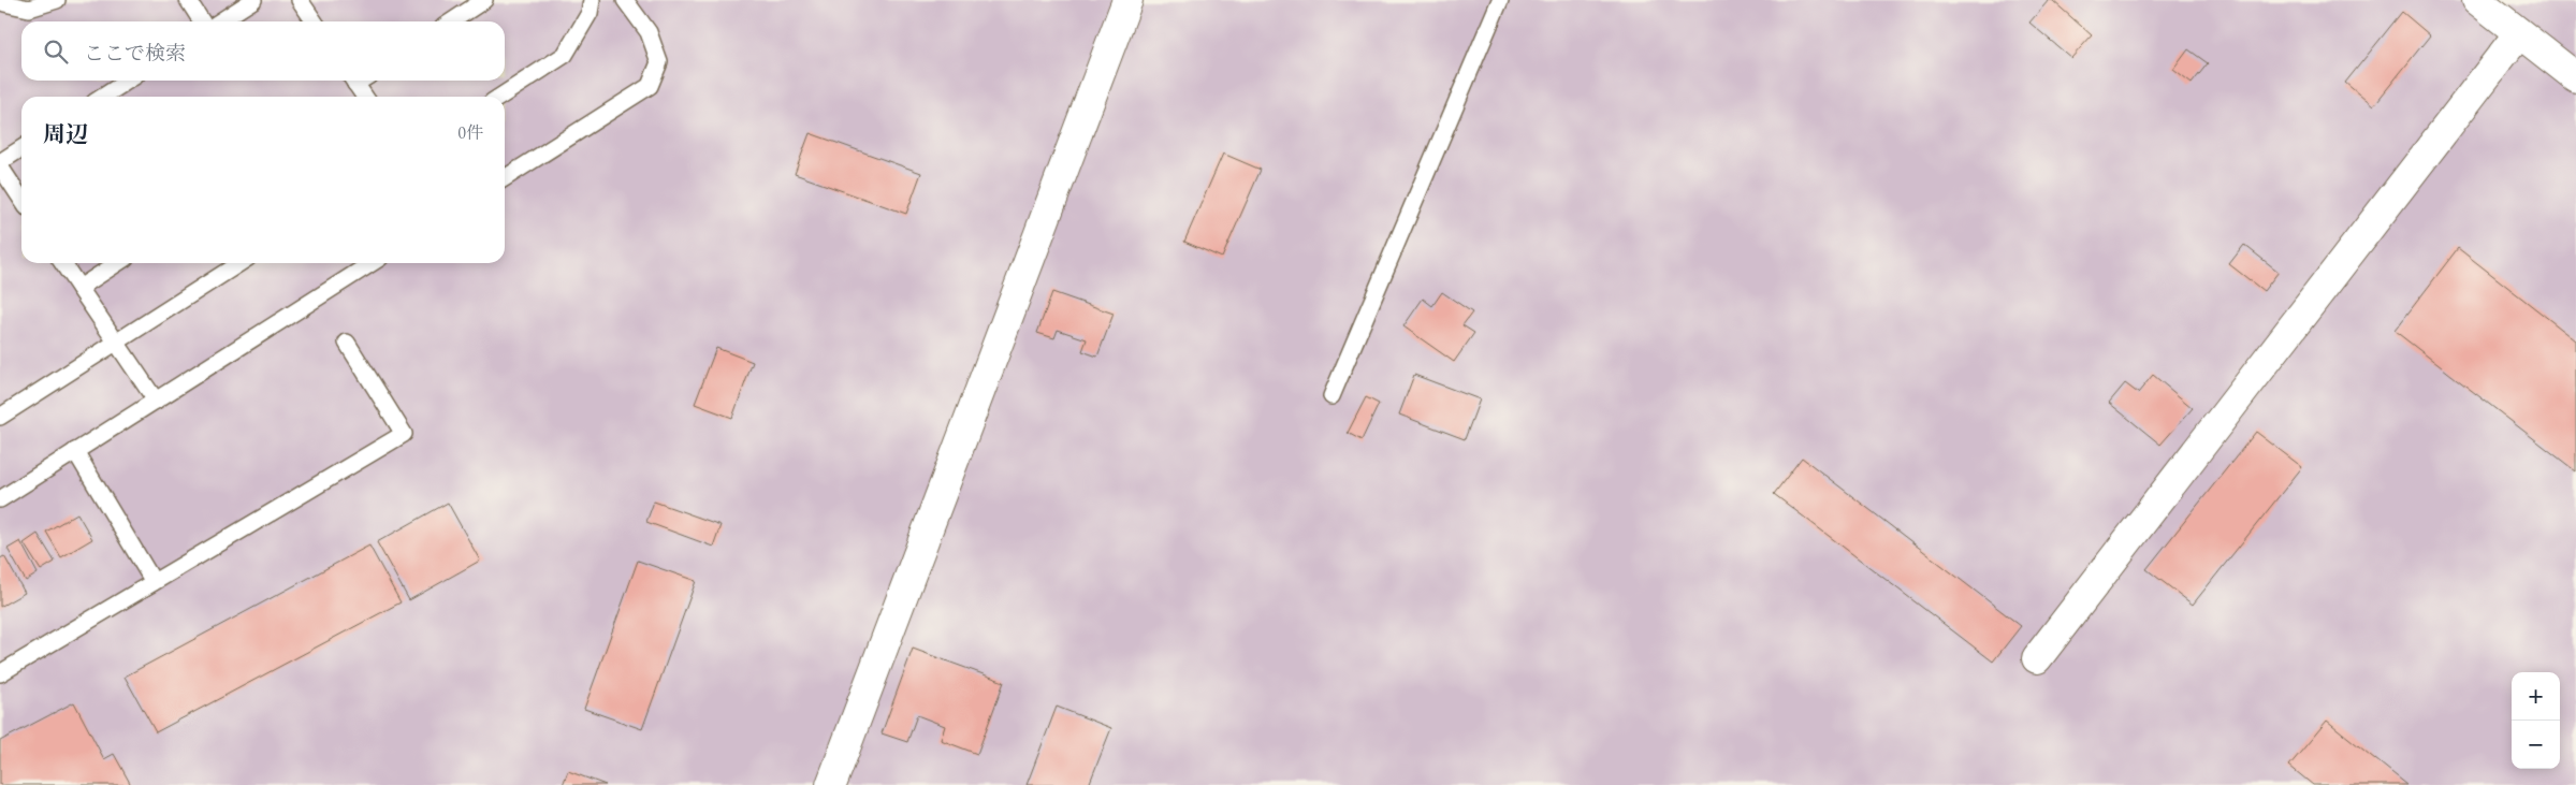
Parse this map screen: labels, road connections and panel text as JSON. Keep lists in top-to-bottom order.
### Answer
{
  "page": {
    "search": "ここで検索",
    "heading": ["周辺", "0件"],
    "map_buttons": ["+", "−"]
  }
}
